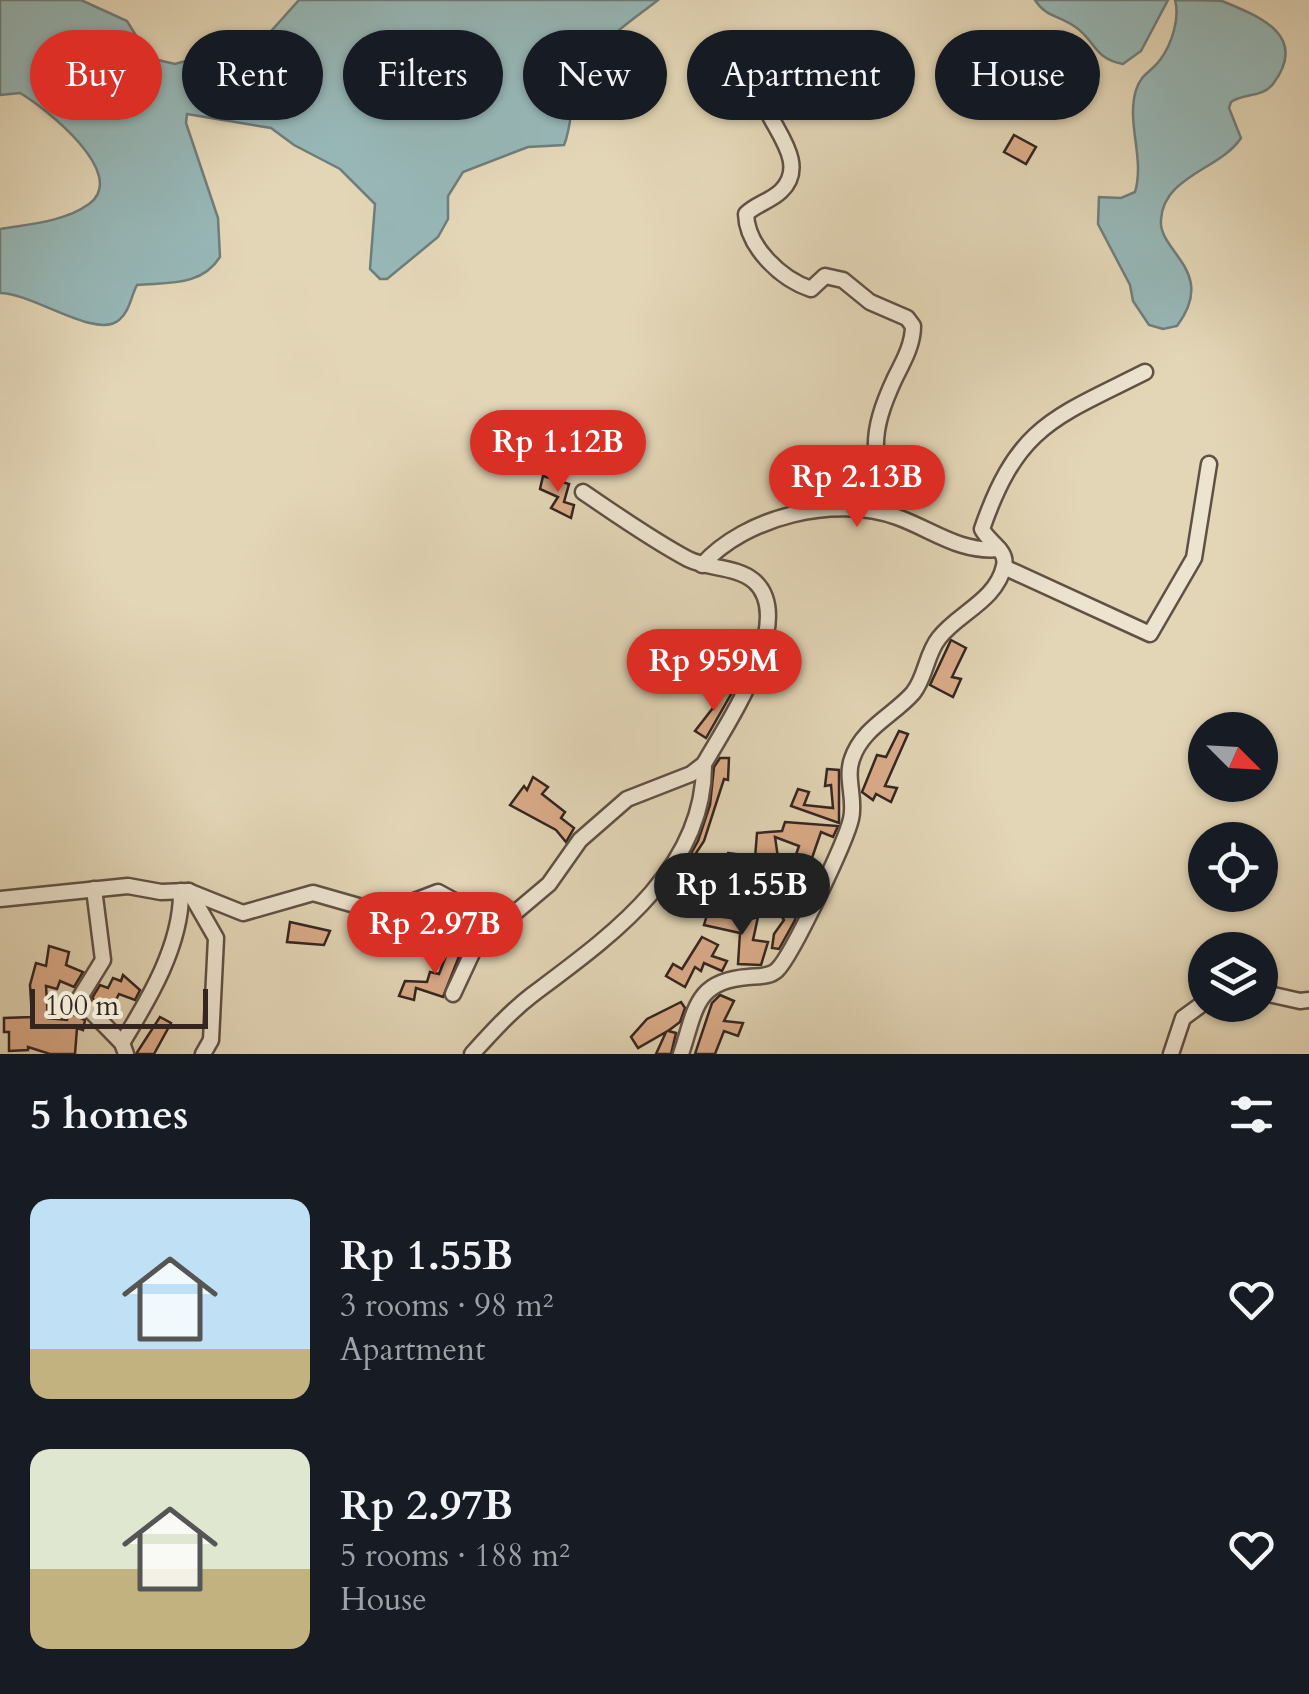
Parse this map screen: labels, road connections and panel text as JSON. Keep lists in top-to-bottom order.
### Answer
{
  "scale_bar": "100 m",
  "north": "bottom right",
  "page": {
    "chip": [
      "Buy",
      "Rent",
      "Filters",
      "New",
      "Apartment",
      "House"
    ],
    "price": [
      "Rp 1.12B",
      "Rp 2.13B",
      "Rp 959M",
      "Rp 1.55B",
      "Rp 2.97B"
    ],
    "scale": "100 m",
    "heading": "5 homes",
    "list": [
      {
        "name": "Rp 1.55B",
        "note": "3 rooms · 98 m² · Apartment"
      },
      {
        "name": "Rp 2.97B",
        "note": "5 rooms · 188 m² · House"
      }
    ]
  }
}
